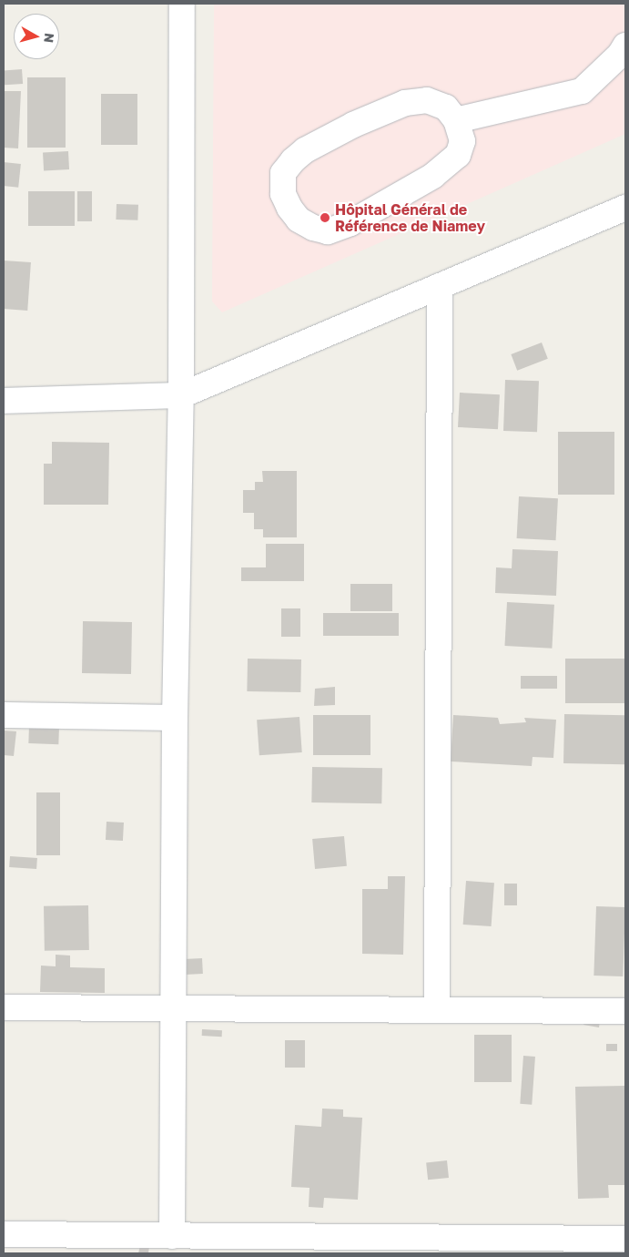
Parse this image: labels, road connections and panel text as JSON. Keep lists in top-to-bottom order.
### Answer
{
  "places": ["Hôpital Général de Référence de Niamey"],
  "north": "right"
}
